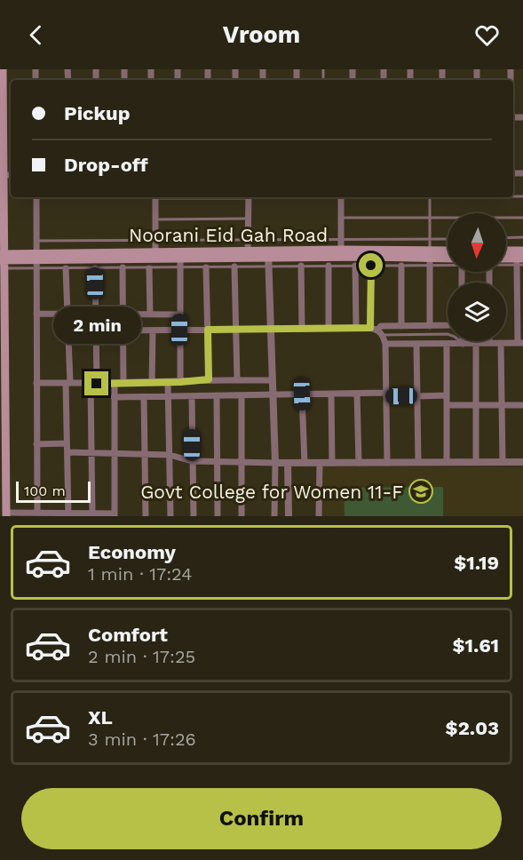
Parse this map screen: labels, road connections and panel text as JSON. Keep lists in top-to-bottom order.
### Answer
{
  "streets": {
    "main road": ["Noorani Eid Gah Road"]
  },
  "places": {
    "school or university": ["Govt College for Women 11-F"]
  },
  "scale_bar": "100 m",
  "north": "bottom",
  "page": {
    "header": "Vroom",
    "banner": ["Pickup", "Drop-off"],
    "bubble": "2 min",
    "scale": "100 m",
    "list": [
      {
        "name": "Economy",
        "note": "1 min · 17:24",
        "value": "$1.19"
      },
      {
        "name": "Comfort",
        "note": "2 min · 17:25",
        "value": "$1.61"
      },
      {
        "name": "XL",
        "note": "3 min · 17:26",
        "value": "$2.03"
      }
    ],
    "buttons": "Confirm"
  }
}
